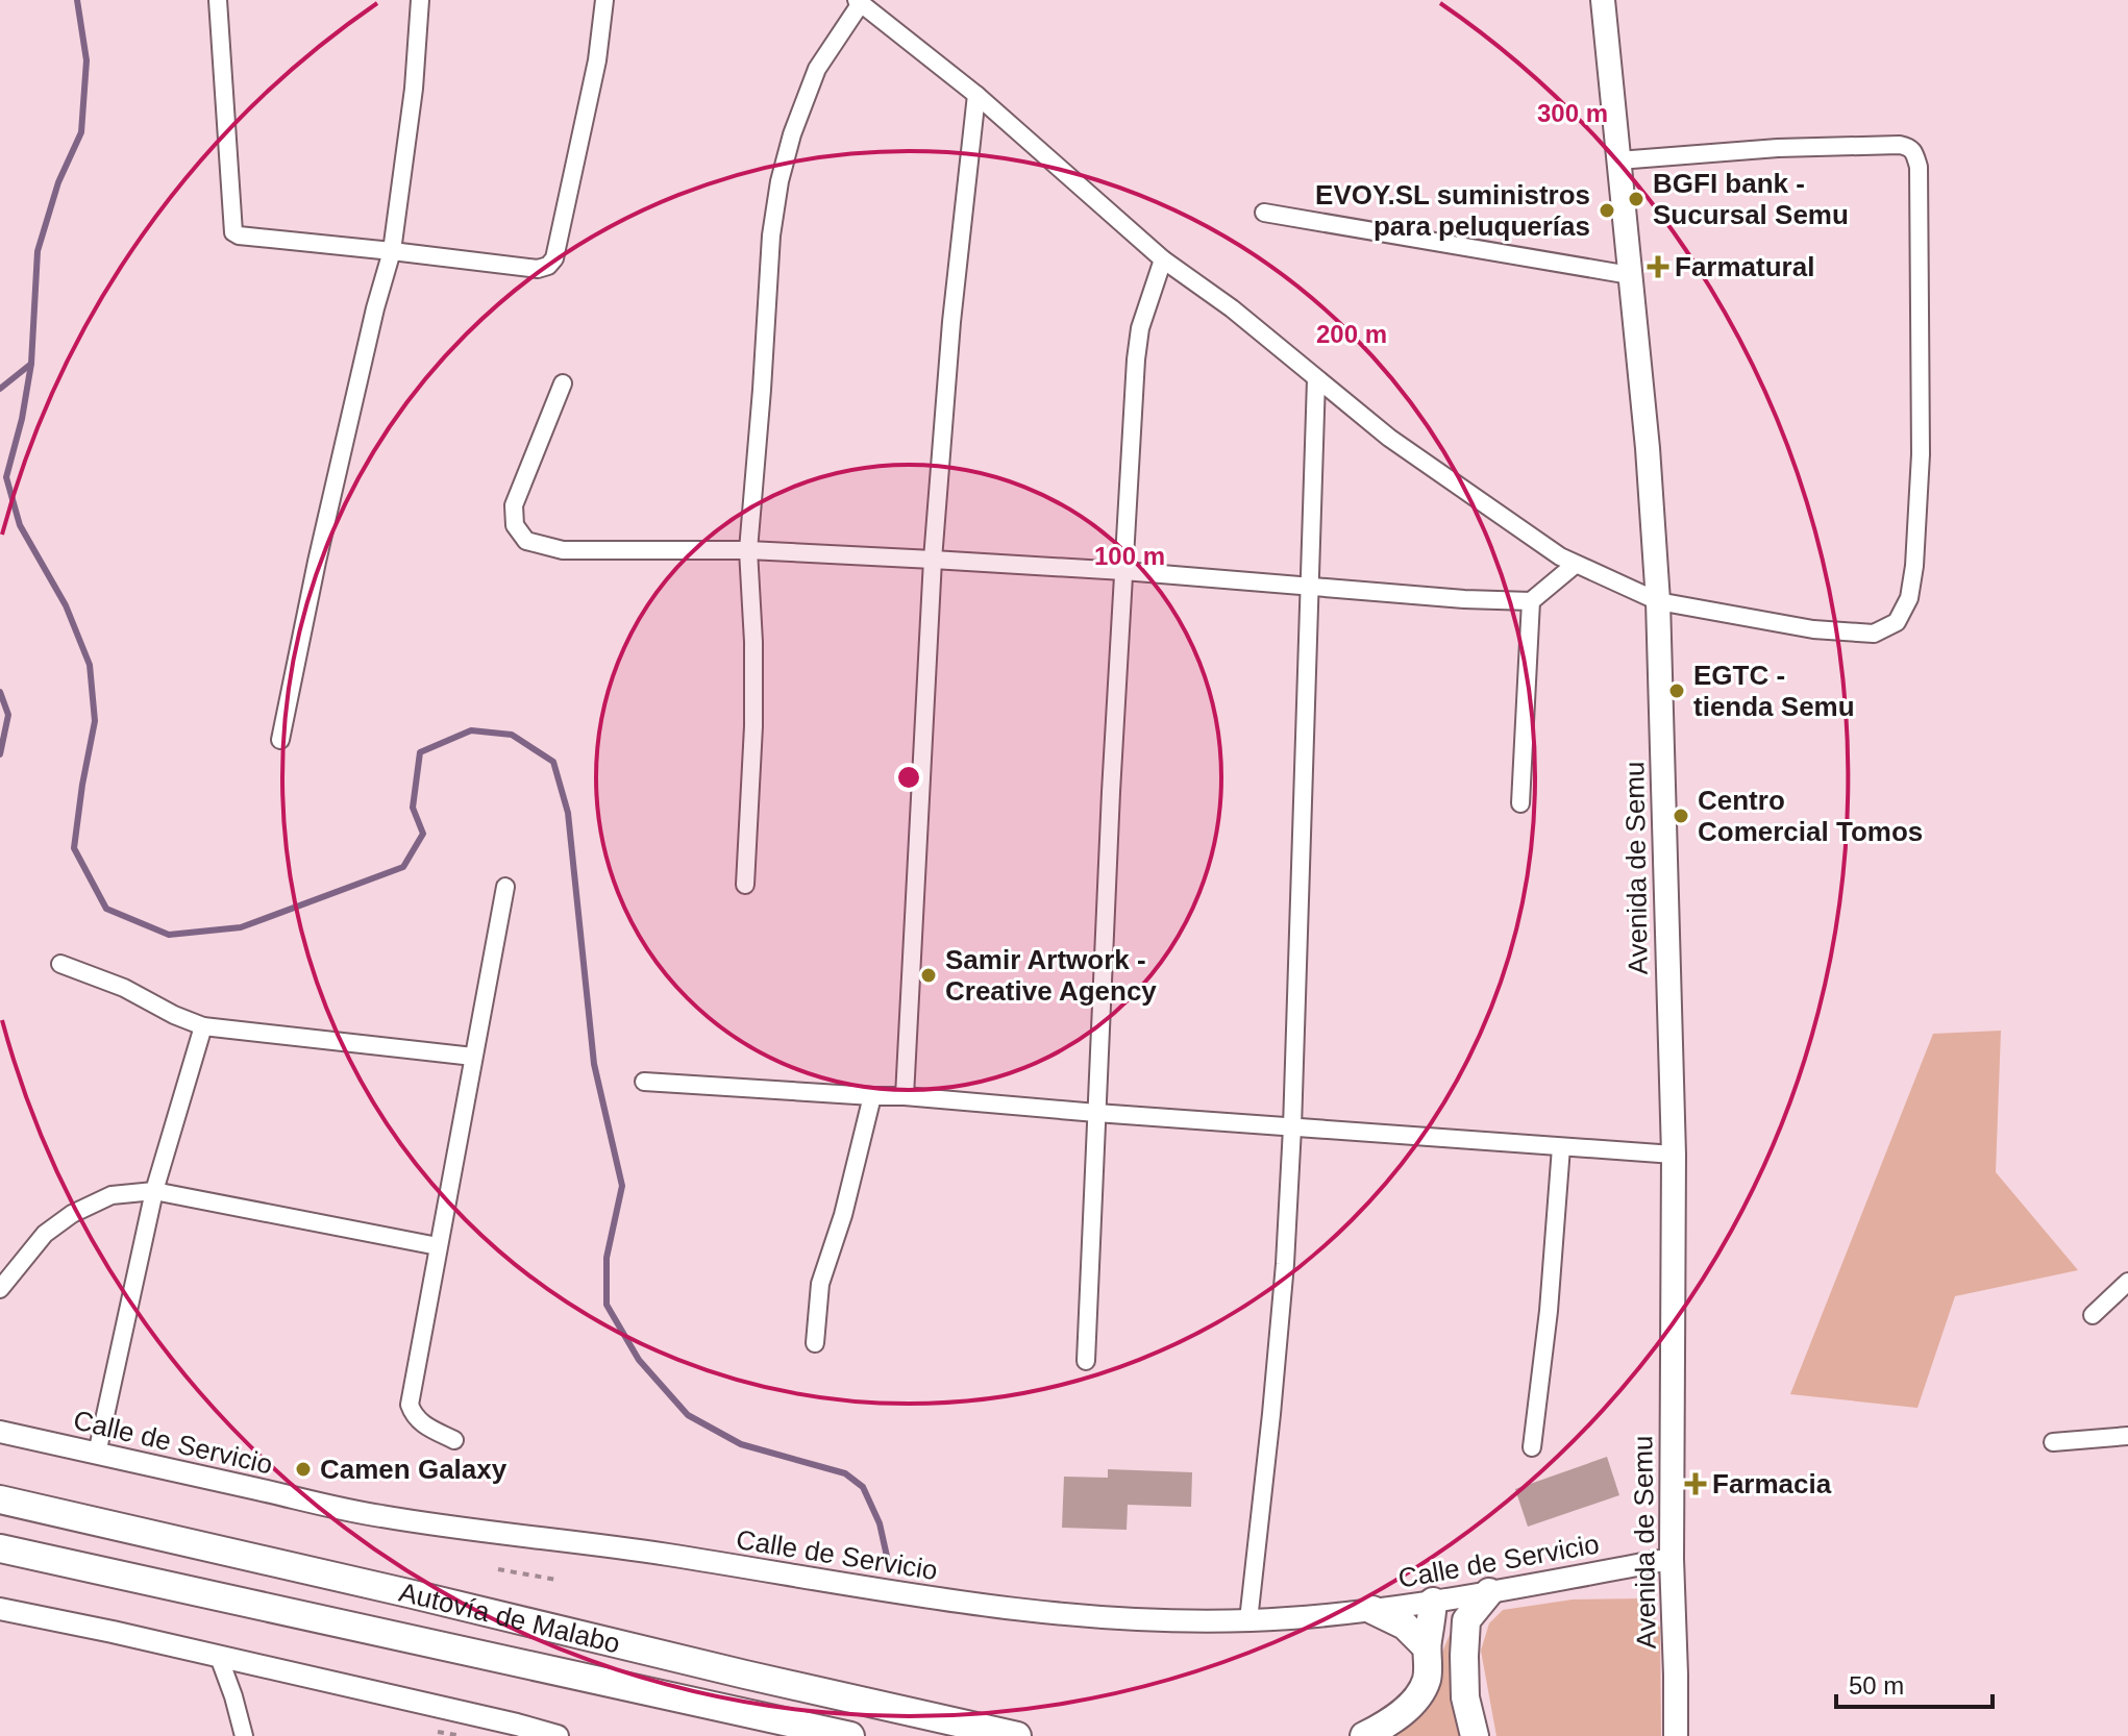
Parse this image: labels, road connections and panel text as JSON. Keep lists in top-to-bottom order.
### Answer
{
  "streets": {
    "highway": ["Autovía de Malabo"],
    "main road": ["Avenida de Semu"],
    "street": ["Calle de Servicio"]
  },
  "crossings": [
    ["Avenida de Semu", "Calle de Servicio"]
  ],
  "places": {
    "other": [
      "BGFI bank - Sucursal Semu",
      "EVOY.SL suministros para peluquerías",
      "EGTC - tienda Semu",
      "Centro Comercial Tomos",
      "Samir Artwork - Creative Agency",
      "Camen Galaxy"
    ],
    "health": ["Farmatural", "Farmacia"]
  },
  "scale_bar": "50 m",
  "rings": ["300 m", "200 m", "100 m"]
}
